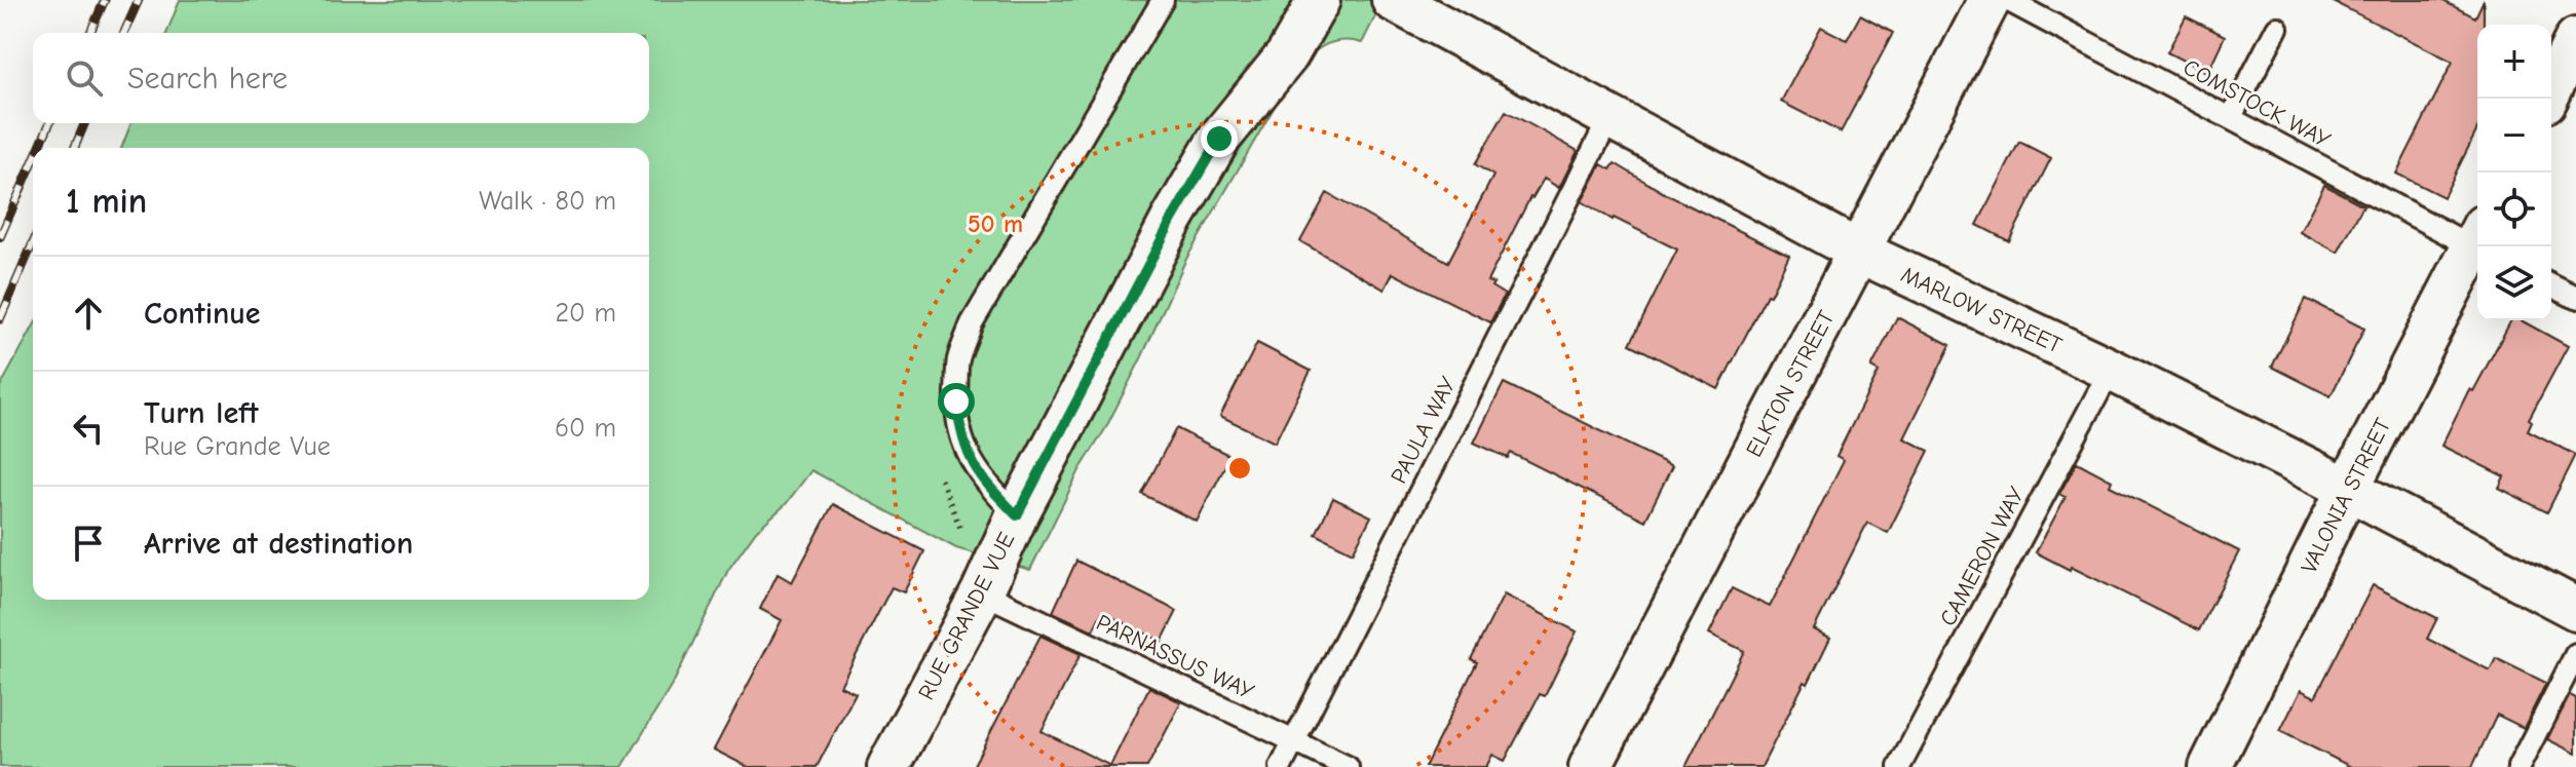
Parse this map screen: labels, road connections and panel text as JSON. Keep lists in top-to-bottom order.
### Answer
{
  "streets": {
    "street": [
      "MARLOW STREET",
      "ELKTON STREET",
      "VALONIA STREET",
      "RUE GRANDE VUE"
    ],
    "lane": [
      "COMSTOCK WAY",
      "PAULA WAY",
      "CAMERON WAY",
      "PARNASSUS WAY"
    ]
  },
  "crossings": [
    ["MARLOW STREET", "ELKTON STREET"],
    ["MARLOW STREET", "PAULA WAY"],
    ["MARLOW STREET", "VALONIA STREET"],
    ["MARLOW STREET", "CAMERON WAY"],
    ["PAULA WAY", "PARNASSUS WAY"],
    ["RUE GRANDE VUE", "PARNASSUS WAY"]
  ],
  "page": {
    "map_buttons": ["+", "−"],
    "search": "Search here",
    "heading": ["1 min", "Walk · 80 m"],
    "list": [
      ["Continue", "20 m"],
      ["Turn left", "Rue Grande Vue", "60 m"],
      "Arrive at destination"
    ]
  },
  "rings": ["50 m"]
}
